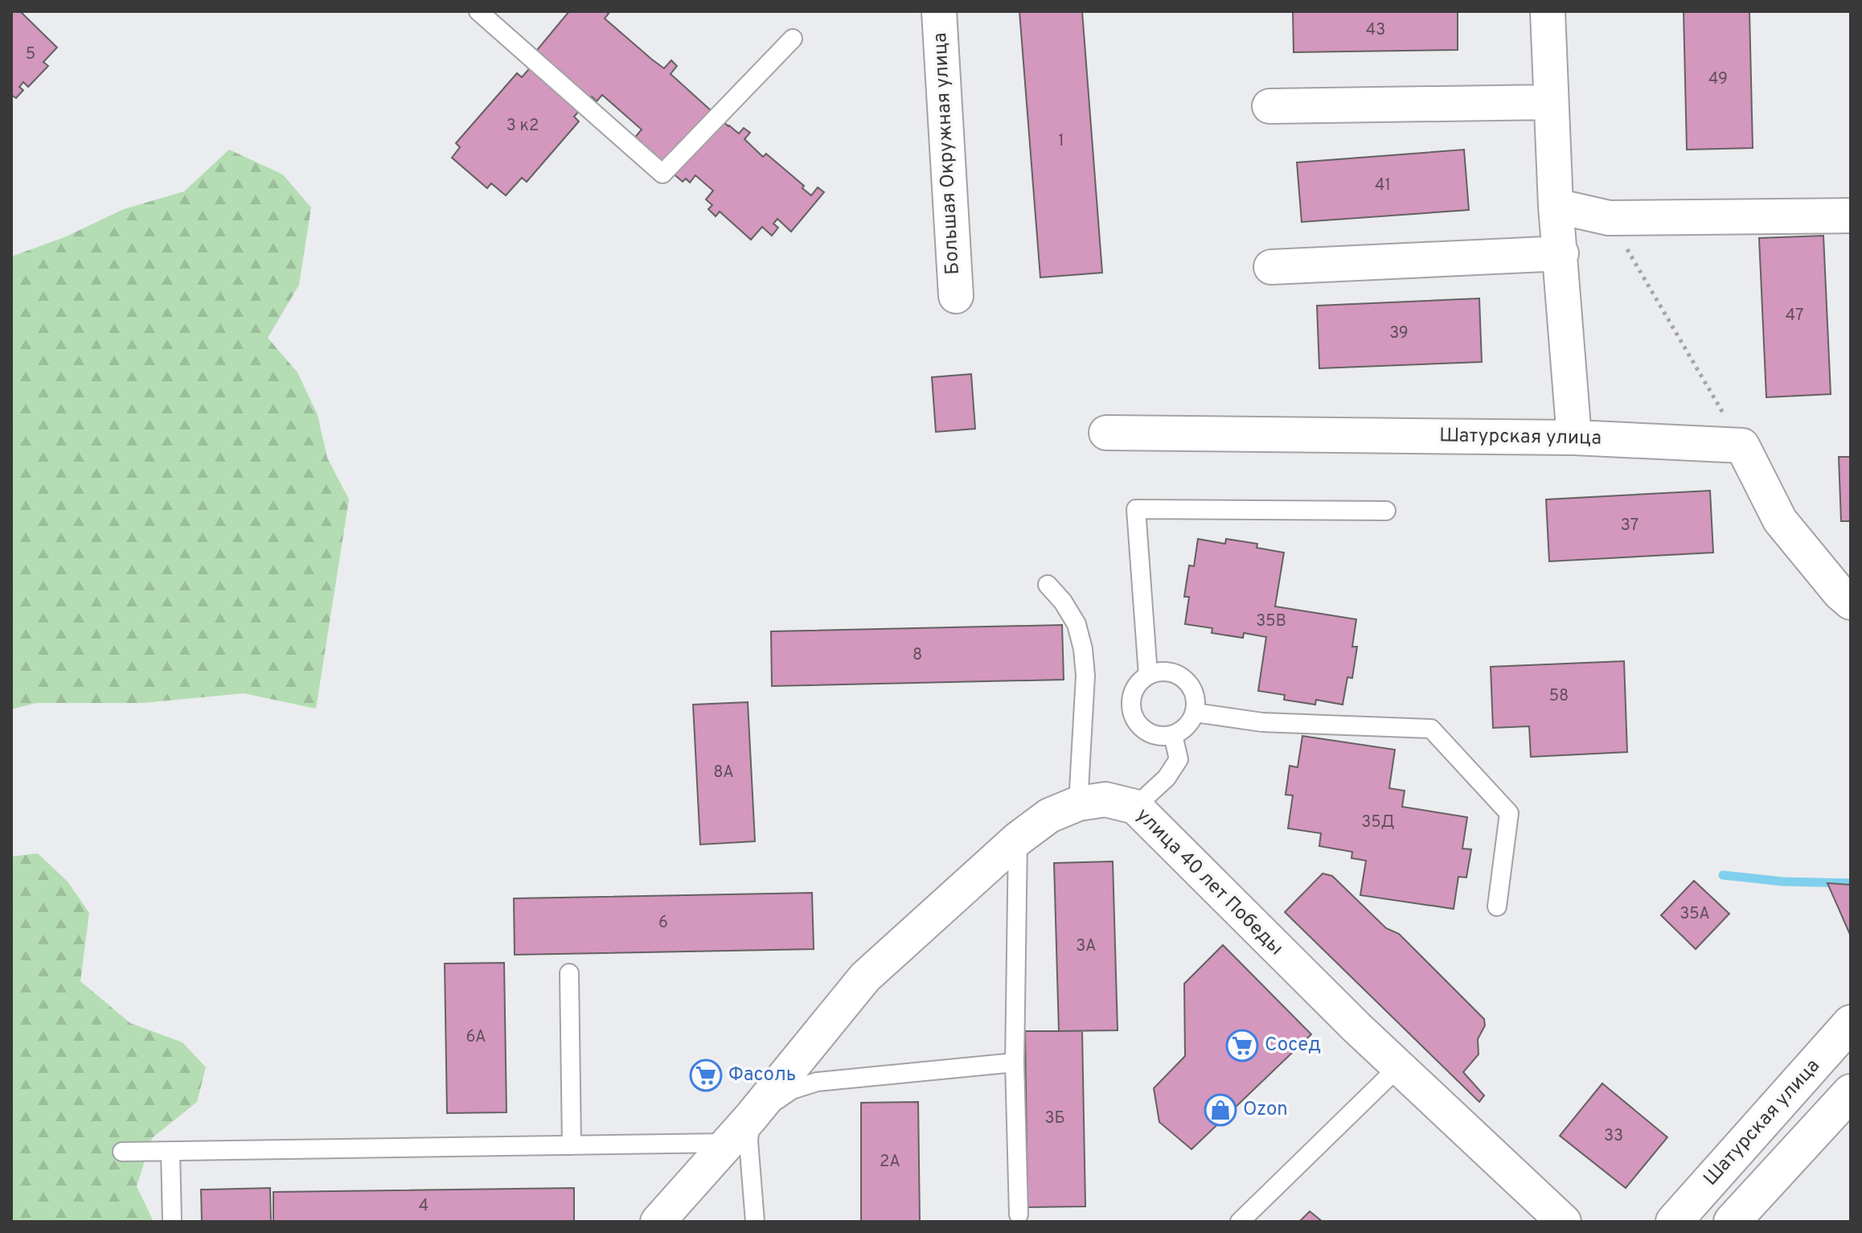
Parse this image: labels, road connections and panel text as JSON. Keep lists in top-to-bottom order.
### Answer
{
  "streets": {
    "main road": ["Шатурская улица"],
    "street": ["Большая Окружная улица", "улица 40 лет Победы"]
  },
  "places": {
    "supermarket": ["Сосед", "Фасоль"],
    "shop": ["Ozon"]
  },
  "house_numbers": [
    "43",
    "5",
    "49",
    "3 к2",
    "1",
    "41",
    "47",
    "39",
    "37",
    "35В",
    "8",
    "58",
    "8А",
    "35Д",
    "35А",
    "6",
    "3А",
    "6А",
    "3Б",
    "33",
    "2А",
    "4"
  ]
}
